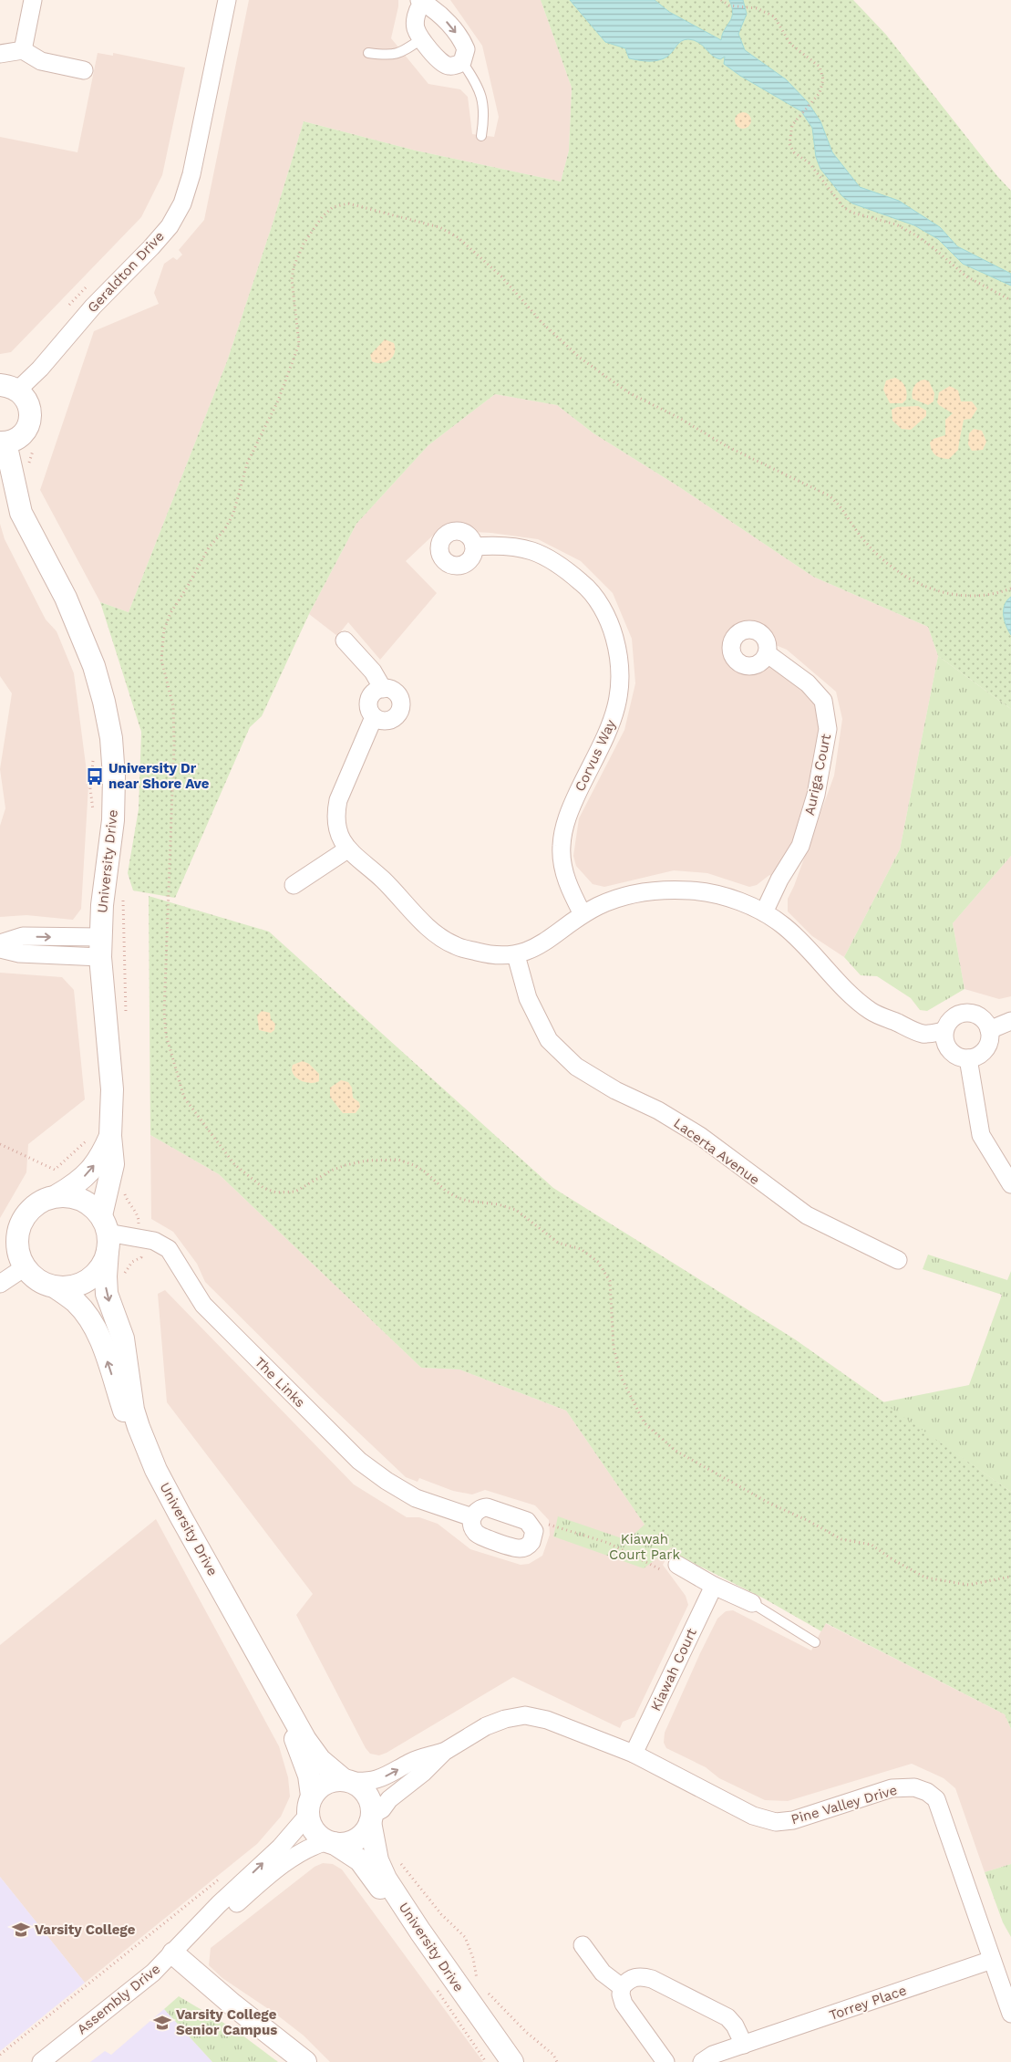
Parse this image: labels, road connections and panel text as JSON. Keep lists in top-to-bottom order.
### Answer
{
  "streets": {
    "street": [
      "Geraldton Drive",
      "Corvus Way",
      "Auriga Court",
      "University Drive",
      "Lacerta Avenue",
      "The Links",
      "Kiawah Court",
      "Pine Valley Drive",
      "Assembly Drive",
      "Torrey Place"
    ]
  },
  "crossings": [
    ["University Drive", "The Links"],
    ["University Drive", "Pine Valley Drive"],
    ["University Drive", "Assembly Drive"],
    ["Kiawah Court", "Pine Valley Drive"],
    ["Pine Valley Drive", "Assembly Drive"],
    ["Pine Valley Drive", "Torrey Place"]
  ],
  "parks": ["Kiawah Court Park"],
  "places": {
    "bus stop": ["University Dr near Shore Ave"],
    "school or university": ["Varsity College", "Varsity College Senior Campus"]
  }
}
